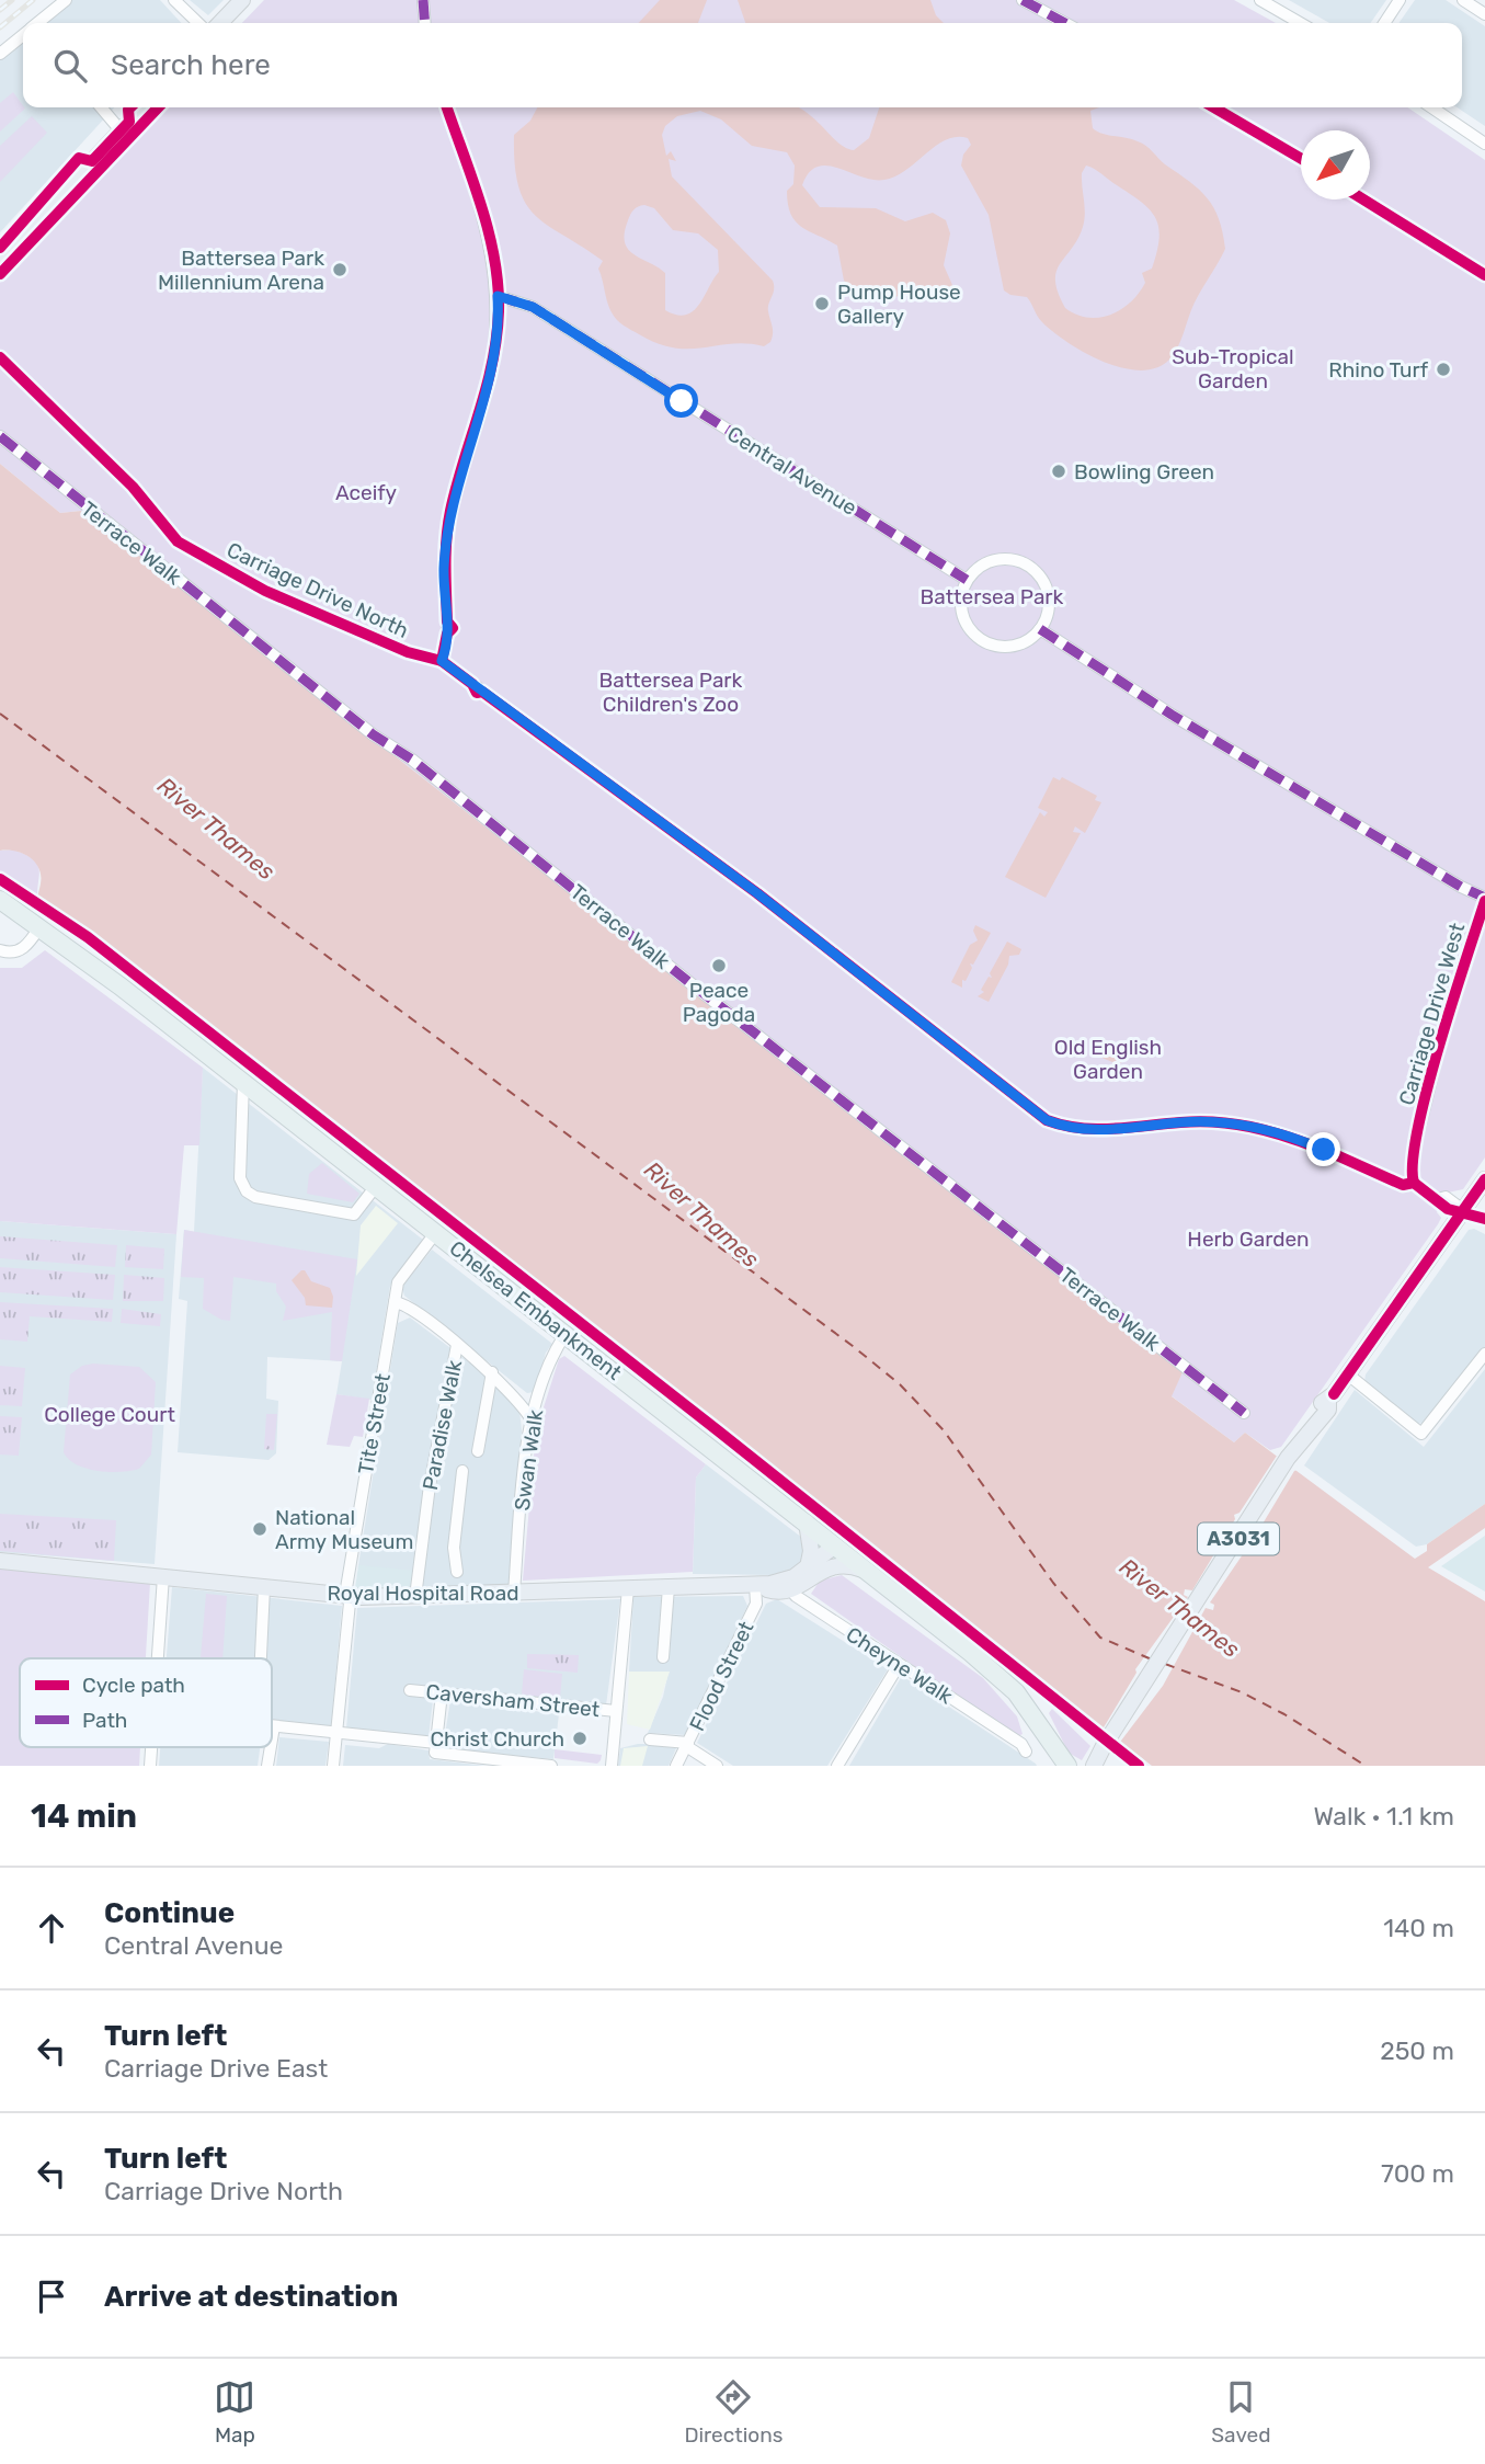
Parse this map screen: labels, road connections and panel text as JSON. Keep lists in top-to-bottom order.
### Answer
{
  "streets": {
    "highway": ["Chelsea Embankment"],
    "main road": ["A3031", "Royal Hospital Road"],
    "street": [
      "Central Avenue",
      "Terrace Walk",
      "Carriage Drive North",
      "Carriage Drive West",
      "Tite Street",
      "Paradise Walk",
      "Swan Walk",
      "Cheyne Walk",
      "Flood Street",
      "Caversham Street"
    ]
  },
  "crossings": [
    ["Chelsea Embankment", "Tite Street"],
    ["Chelsea Embankment", "Swan Walk"],
    ["Chelsea Embankment", "Royal Hospital Road"],
    ["Chelsea Embankment", "Cheyne Walk"],
    ["Tite Street", "Royal Hospital Road"],
    ["Paradise Walk", "Royal Hospital Road"],
    ["Swan Walk", "Royal Hospital Road"],
    ["Royal Hospital Road", "Cheyne Walk"],
    ["Royal Hospital Road", "Flood Street"]
  ],
  "water": ["River Thames"],
  "parks": [
    "Sub-Tropical Garden",
    "Aceify",
    "Battersea Park",
    "Battersea Park Children's Zoo",
    "Old English Garden",
    "Herb Garden",
    "College Court"
  ],
  "places": [
    "Battersea Park Millennium Arena",
    "Pump House Gallery",
    "Rhino Turf",
    "Bowling Green",
    "Peace Pagoda",
    "National Army Museum",
    "Christ Church"
  ],
  "legend": ["Cycle path", "Path"],
  "north": "bottom left",
  "page": {
    "search": "Search here",
    "heading": ["14 min", "Walk · 1.1 km"],
    "list": [
      ["Continue", "Central Avenue", "140 m"],
      ["Turn left", "Carriage Drive East", "250 m"],
      ["Turn left", "Carriage Drive North", "700 m"],
      "Arrive at destination"
    ],
    "nav": ["Map", "Directions", "Saved"]
  }
}
